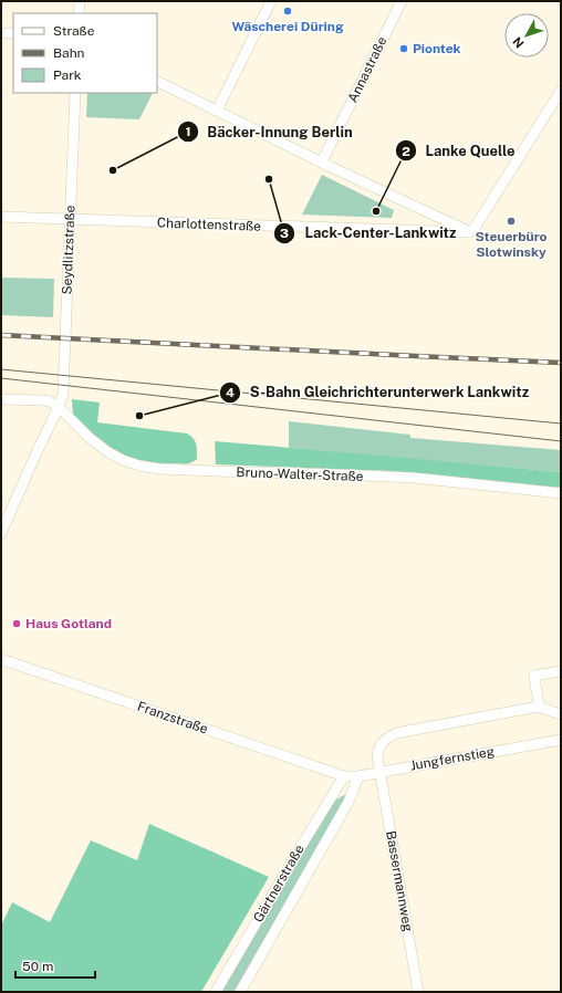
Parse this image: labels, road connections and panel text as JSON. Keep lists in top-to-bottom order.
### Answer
{
  "streets": {
    "street": [
      "Annastraße",
      "Charlottenstraße",
      "Seydlitzstraße",
      "Bruno-Walter-Straße",
      "Franzstraße",
      "Jungfernstieg",
      "Bassermannweg",
      "Gärtnerstraße"
    ]
  },
  "crossings": [
    ["Charlottenstraße", "Seydlitzstraße"],
    ["Seydlitzstraße", "Bruno-Walter-Straße"],
    ["Franzstraße", "Jungfernstieg"],
    ["Franzstraße", "Gärtnerstraße"],
    ["Jungfernstieg", "Bassermannweg"],
    ["Jungfernstieg", "Gärtnerstraße"]
  ],
  "places": [
    "Wäscherei Düring",
    "Piontek",
    "Bäcker-Innung Berlin",
    "Lack-Center-Lankwitz",
    "Lanke Quelle",
    "Steuerbüro Slotwinsky",
    "S-Bahn Gleichrichterunterwerk Lankwitz",
    "Haus Gotland"
  ],
  "legend": ["Straße", "Bahn", "Park"],
  "scale_bar": "50 m",
  "north": "bottom left"
}
